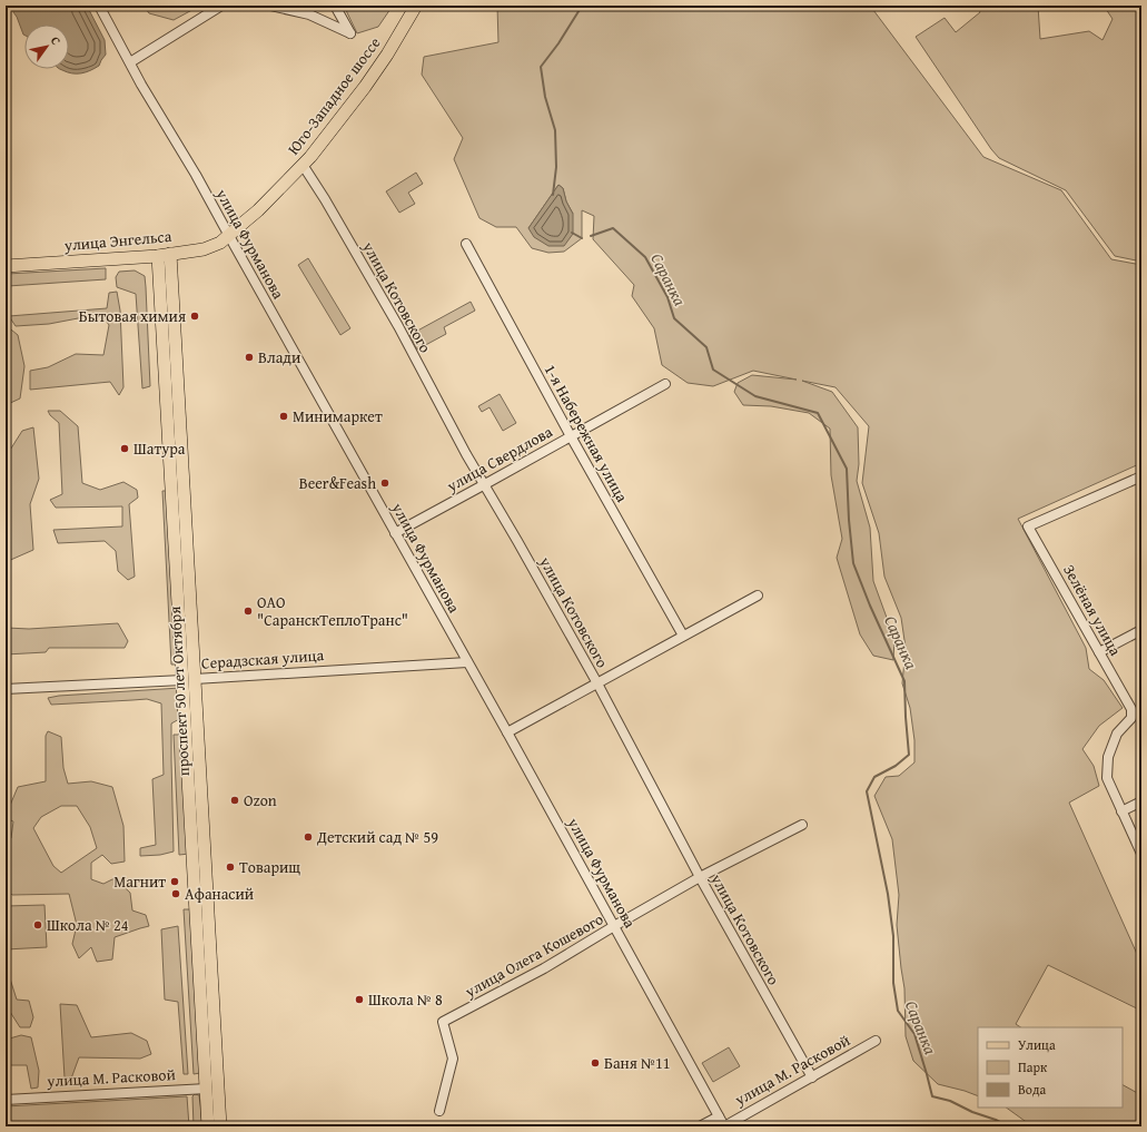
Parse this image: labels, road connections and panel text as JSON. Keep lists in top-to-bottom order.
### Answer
{
  "streets": {
    "main road": ["Юго-Западное шоссе", "улица Энгельса", "проспект 50 лет Октября"],
    "street": [
      "улица Фурманова",
      "улица Котовского",
      "1-я Набережная улица",
      "улица Свердлова",
      "Зелёная улица",
      "Серадзская улица",
      "улица Олега Кошевого",
      "улица М. Расковой"
    ]
  },
  "crossings": [
    ["Юго-Западное шоссе", "улица Энгельса"],
    ["Юго-Западное шоссе", "улица Фурманова"],
    ["Юго-Западное шоссе", "улица Котовского"],
    ["улица Энгельса", "улица Фурманова"],
    ["улица Энгельса", "проспект 50 лет Октября"],
    ["улица Фурманова", "улица Свердлова"],
    ["улица Фурманова", "Серадзская улица"],
    ["улица Фурманова", "улица Олега Кошевого"],
    ["улица Фурманова", "улица М. Расковой"],
    ["улица Котовского", "улица Свердлова"],
    ["улица Котовского", "улица Олега Кошевого"],
    ["улица Котовского", "улица М. Расковой"],
    ["1-я Набережная улица", "улица Свердлова"],
    ["Серадзская улица", "проспект 50 лет Октября"],
    ["проспект 50 лет Октября", "улица М. Расковой"]
  ],
  "water": ["Саранка"],
  "places": [
    "Бытовая химия",
    "Влади",
    "Минимаркет",
    "Шатура",
    "Beer&Feash",
    "ОАО \"СаранскТеплоТранс\"",
    "Ozon",
    "Детский сад № 59",
    "Товарищ",
    "Магнит",
    "Афанасий",
    "Школа № 24",
    "Школа № 8",
    "Баня №11"
  ],
  "legend": ["Улица", "Парк", "Вода"],
  "north": "top right"
}
